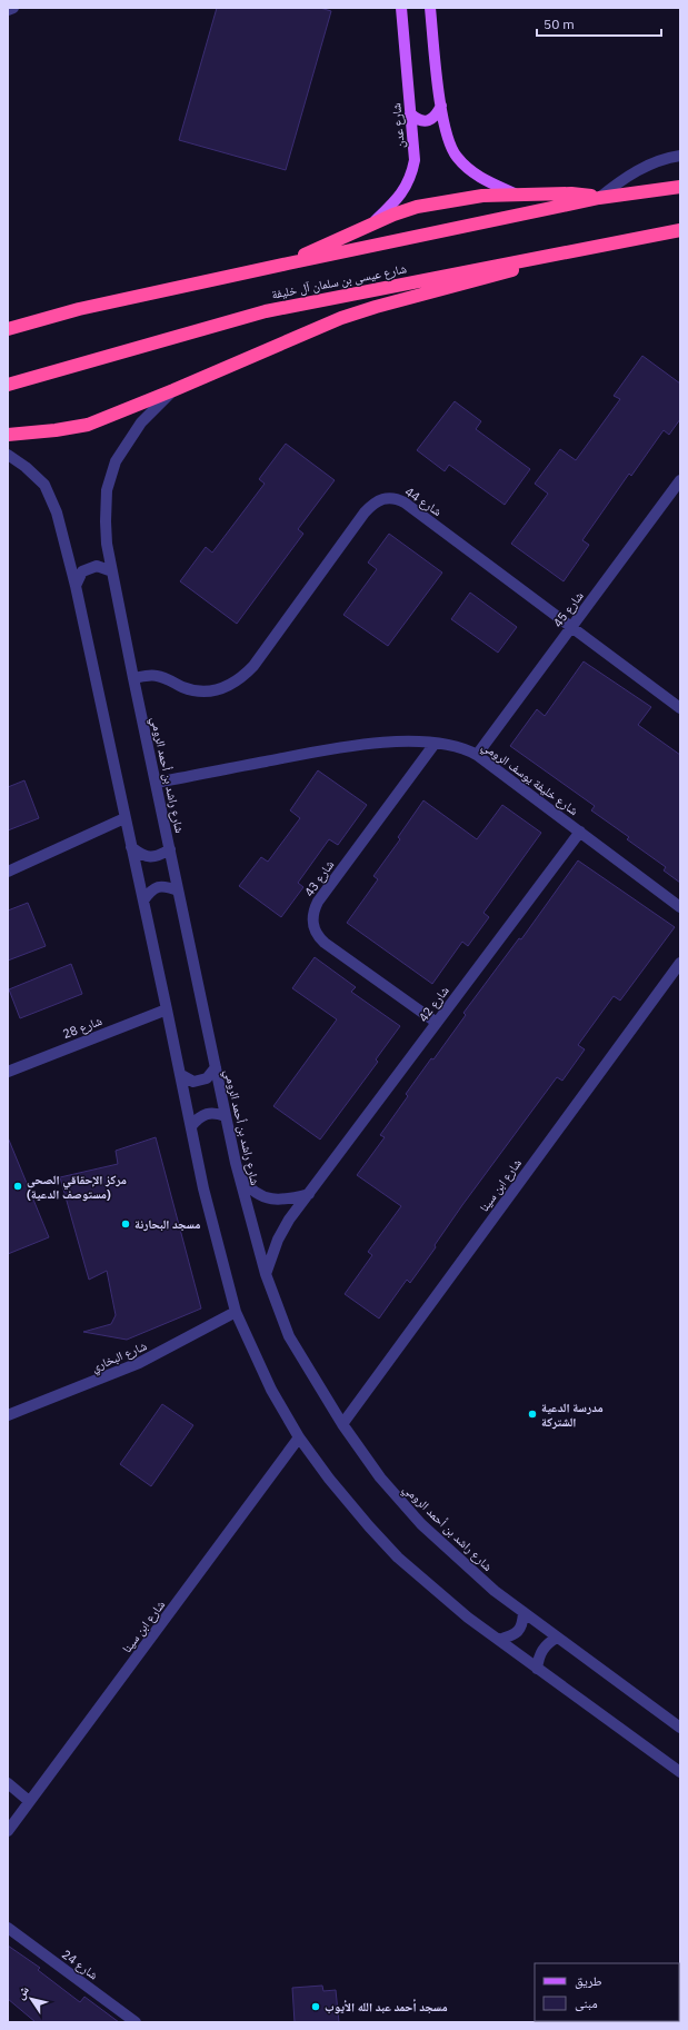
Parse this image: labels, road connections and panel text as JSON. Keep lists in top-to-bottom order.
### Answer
{
  "streets": {
    "highway": ["شارع عيسى بن سلمان آل خليفة"],
    "main road": ["شارع عدن"],
    "street": [
      "شارع 44",
      "شارع 45",
      "شارع راشد بن أحمد الرومي",
      "شارع خليفة يوسف الرومي",
      "شارع 43",
      "شارع 42",
      "شارع 28",
      "شارع ابن سينا",
      "شارع البخاري",
      "شارع 24"
    ]
  },
  "crossings": [
    ["شارع 44", "شارع 45"],
    ["شارع 44", "شارع راشد بن أحمد الرومي"],
    ["شارع 45", "شارع خليفة يوسف الرومي"],
    ["شارع راشد بن أحمد الرومي", "شارع خليفة يوسف الرومي"],
    ["شارع راشد بن أحمد الرومي", "شارع 42"],
    ["شارع راشد بن أحمد الرومي", "شارع ابن سينا"],
    ["شارع خليفة يوسف الرومي", "شارع 43"],
    ["شارع خليفة يوسف الرومي", "شارع 42"],
    ["شارع 43", "شارع 42"]
  ],
  "places": [
    "مركز الإحقاقي الصحي (مستوصف الدعية)",
    "مسجد البحارنة",
    "مدرسة الدعية الشتركة",
    "مسجد أحمد عبد الله الأيوب"
  ],
  "legend": ["طريق", "مبنى"],
  "scale_bar": "50 m",
  "north": "top left"
}
